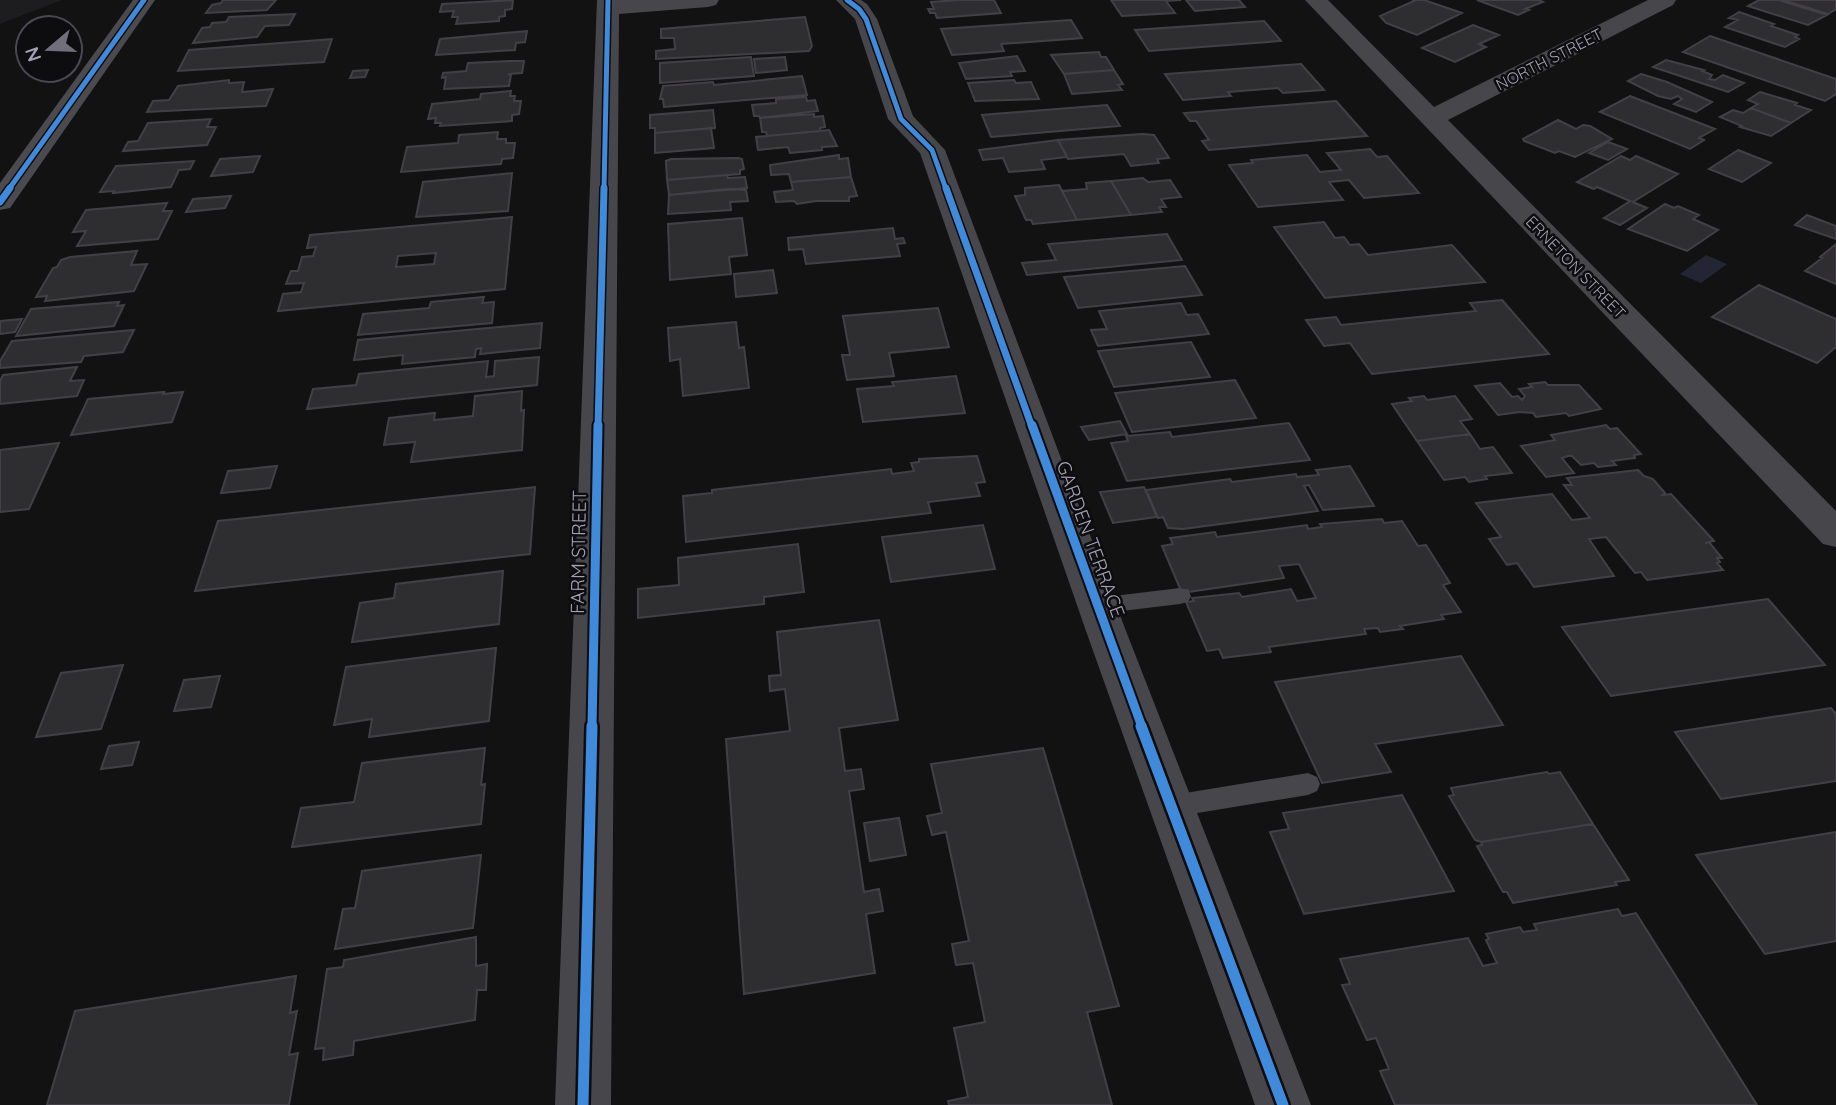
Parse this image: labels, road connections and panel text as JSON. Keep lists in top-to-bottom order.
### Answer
{
  "streets": {
    "street": [
      "NORTH STREET",
      "ERNETON STREET",
      "GARDEN TERRACE",
      "FARM STREET"
    ]
  },
  "crossings": [
    ["NORTH STREET", "ERNETON STREET"]
  ],
  "north": "left"
}
